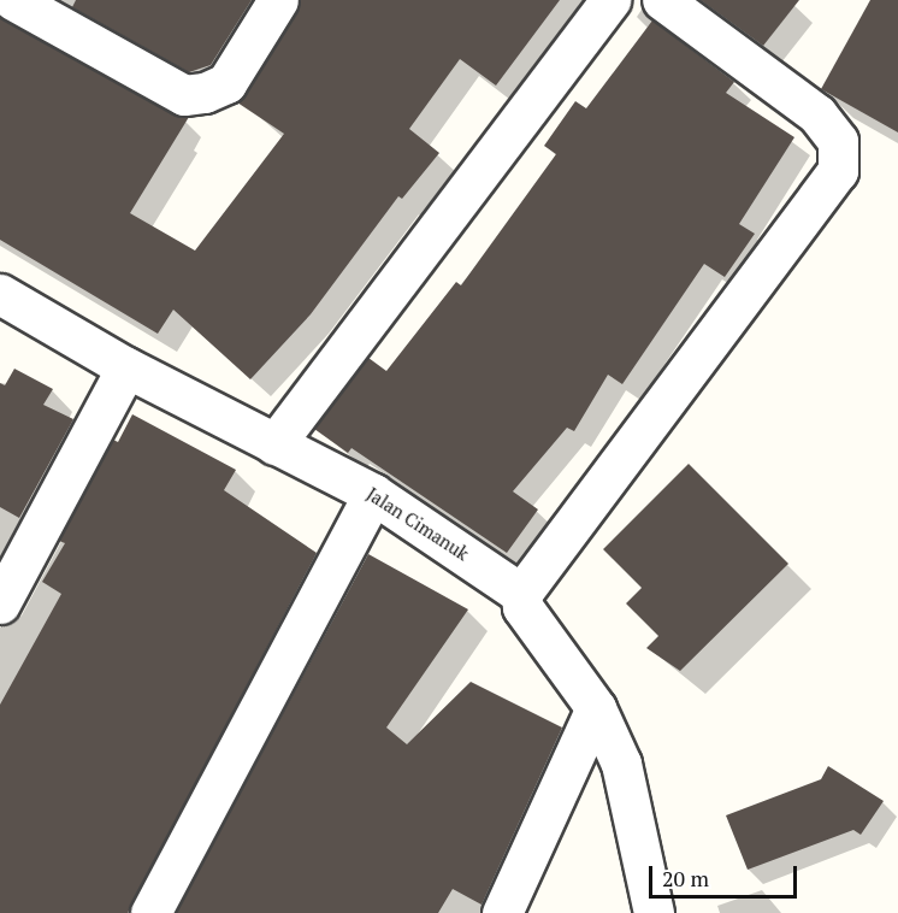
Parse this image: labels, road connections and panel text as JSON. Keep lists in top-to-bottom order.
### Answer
{
  "streets": {
    "street": ["Jalan Cimanuk"]
  },
  "scale_bar": "20 m"
}
